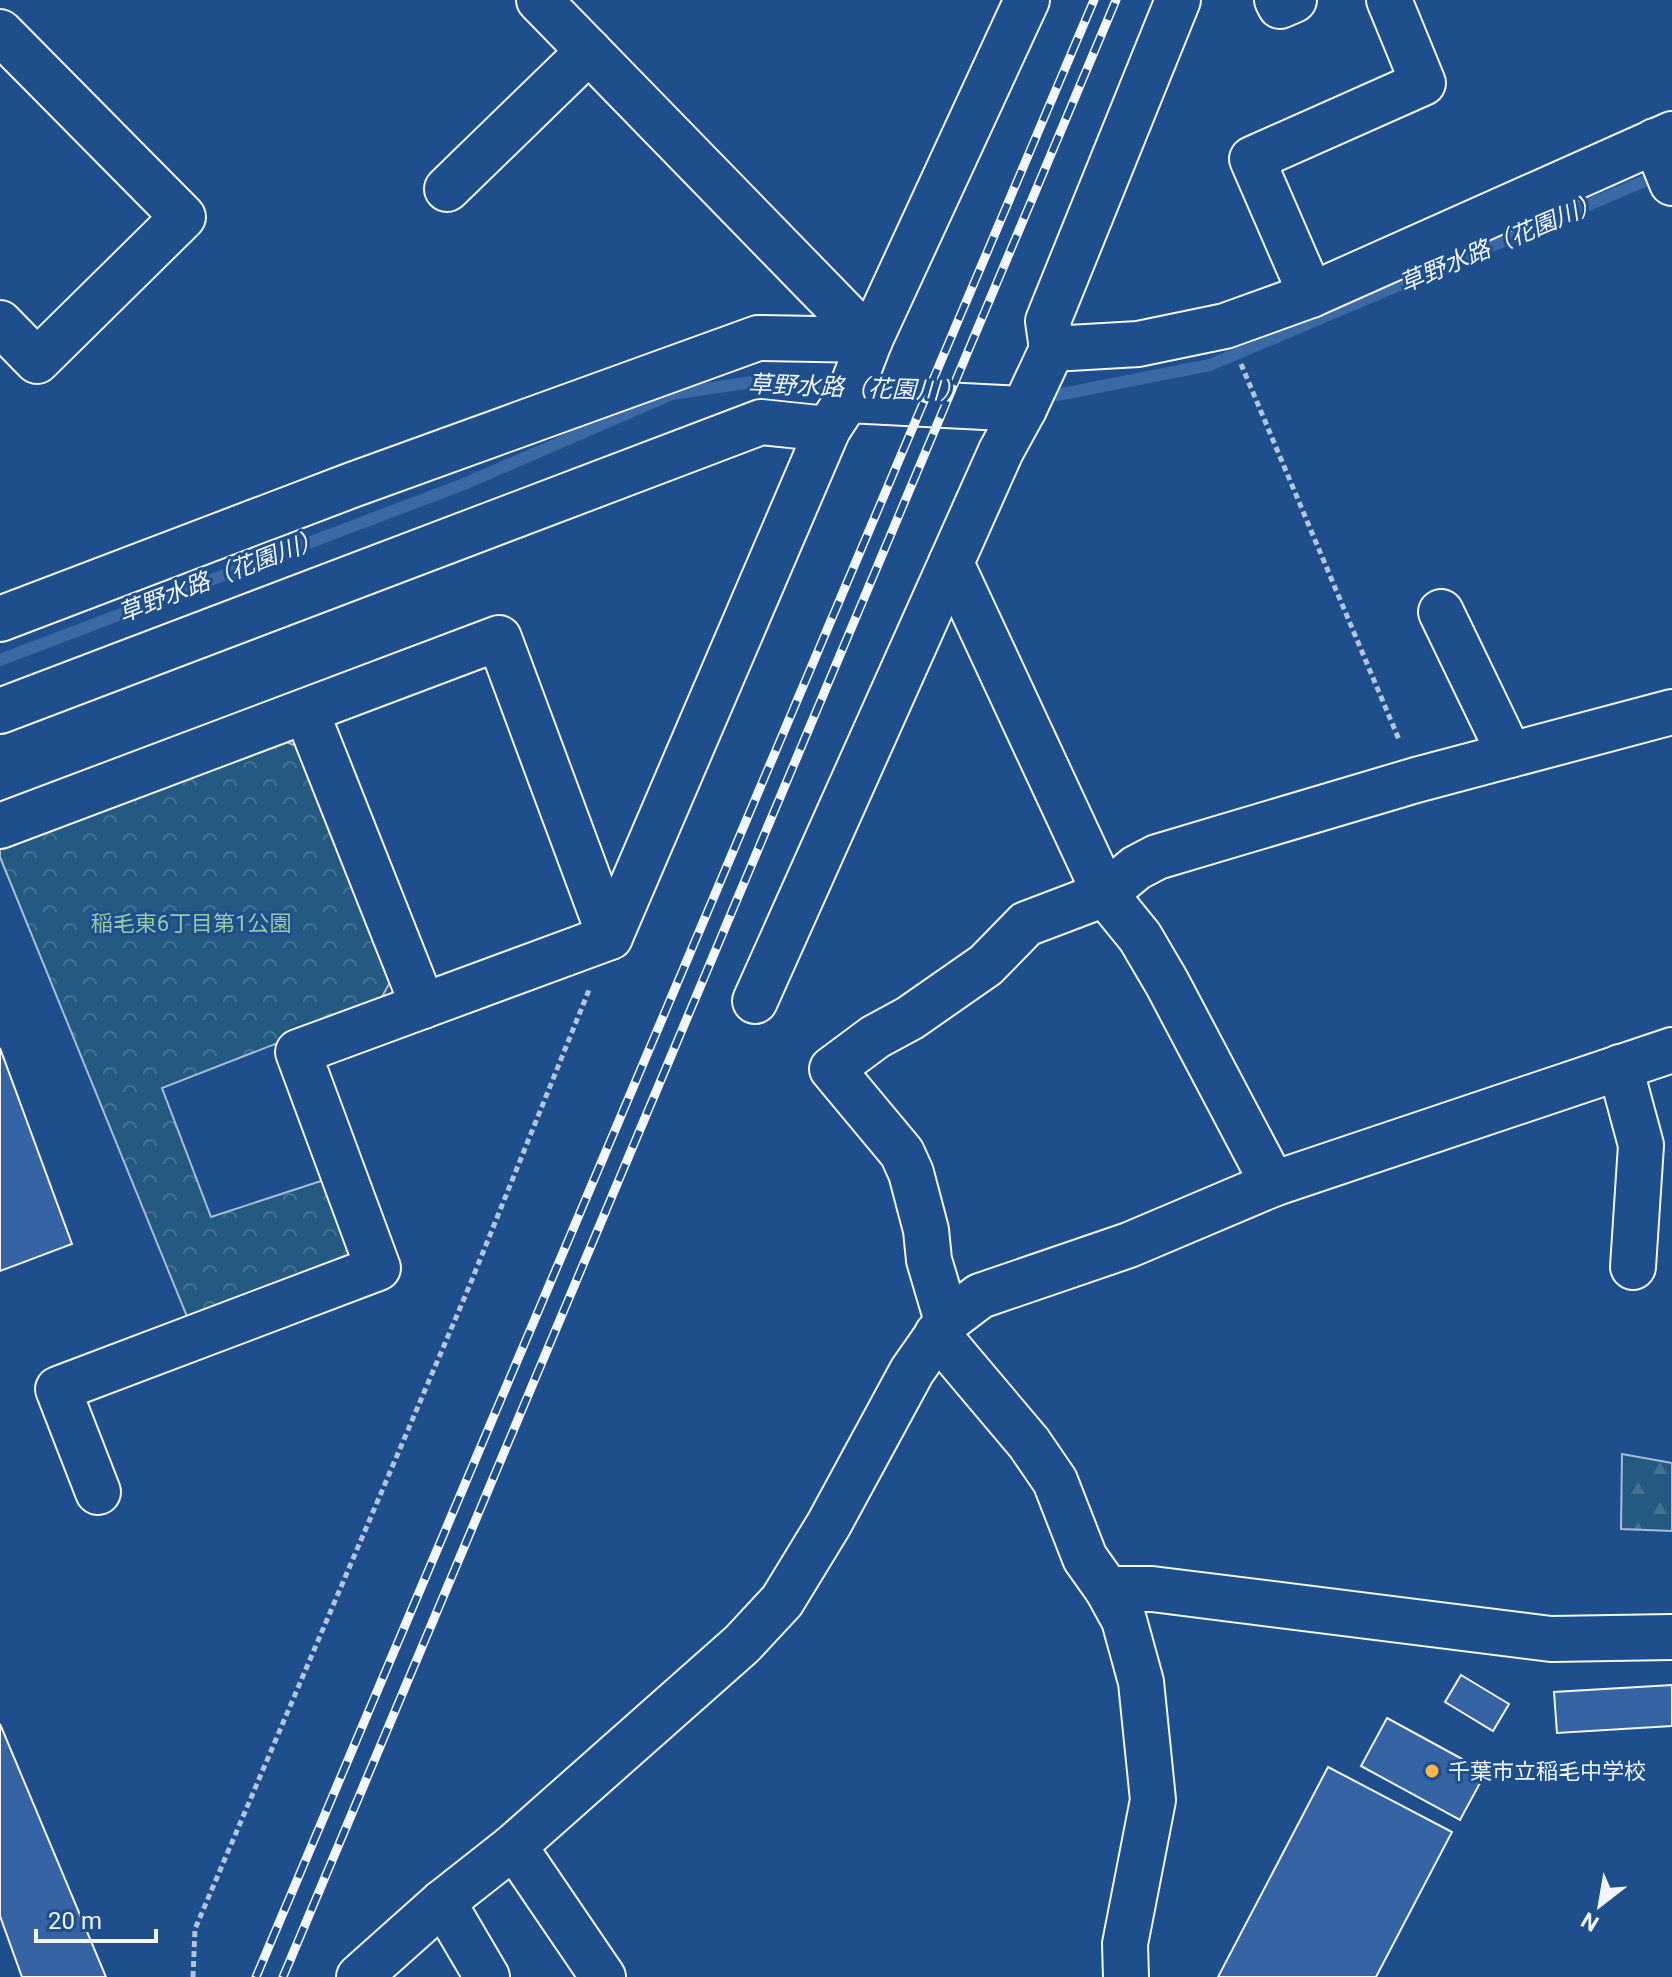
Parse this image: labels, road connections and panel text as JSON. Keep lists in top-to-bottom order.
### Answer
{
  "water": ["草野水路（花園川）"],
  "parks": ["稲毛東6丁目第1公園"],
  "places": ["千葉市立稲毛中学校"],
  "scale_bar": "20 m",
  "north": "bottom left"
}
